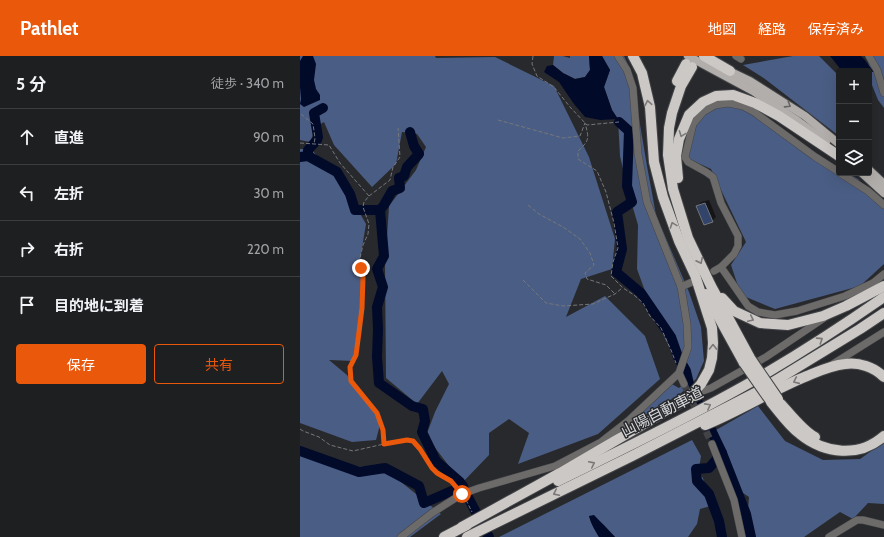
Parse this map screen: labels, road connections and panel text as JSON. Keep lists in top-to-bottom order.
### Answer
{
  "streets": {
    "highway": ["山陽自動車道"]
  },
  "page": {
    "header": "Pathlet",
    "nav": ["地図", "経路", "保存済み"],
    "heading": ["5 分", "徒歩 · 340 m"],
    "map_buttons": ["+", "−"],
    "list": [
      ["直進", "90 m"],
      ["左折", "30 m"],
      ["右折", "220 m"],
      "目的地に到着"
    ],
    "buttons": ["保存", "共有"]
  }
}
